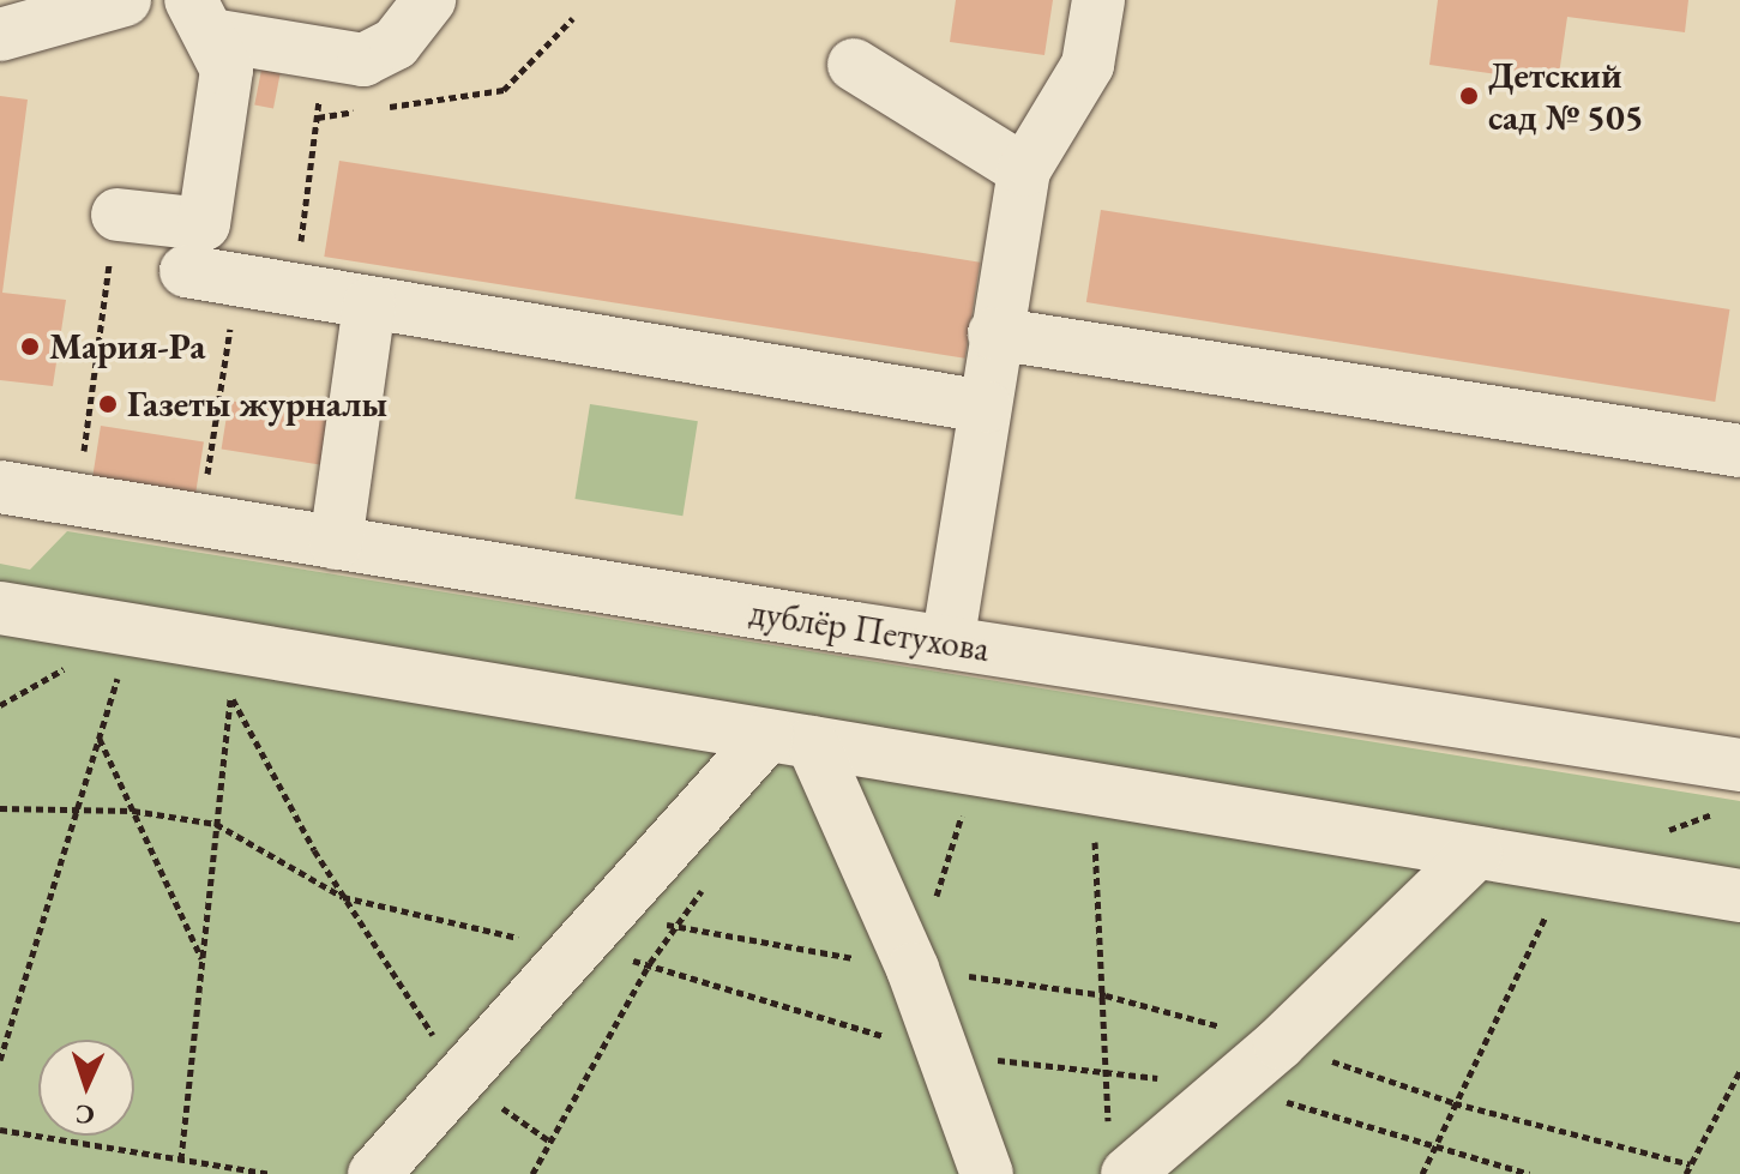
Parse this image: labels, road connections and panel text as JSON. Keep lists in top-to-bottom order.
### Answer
{
  "streets": {
    "street": ["дублёр Петухова"]
  },
  "places": ["Детский сад № 505", "Мария-Ра", "Газеты журналы"],
  "north": "bottom"
}
